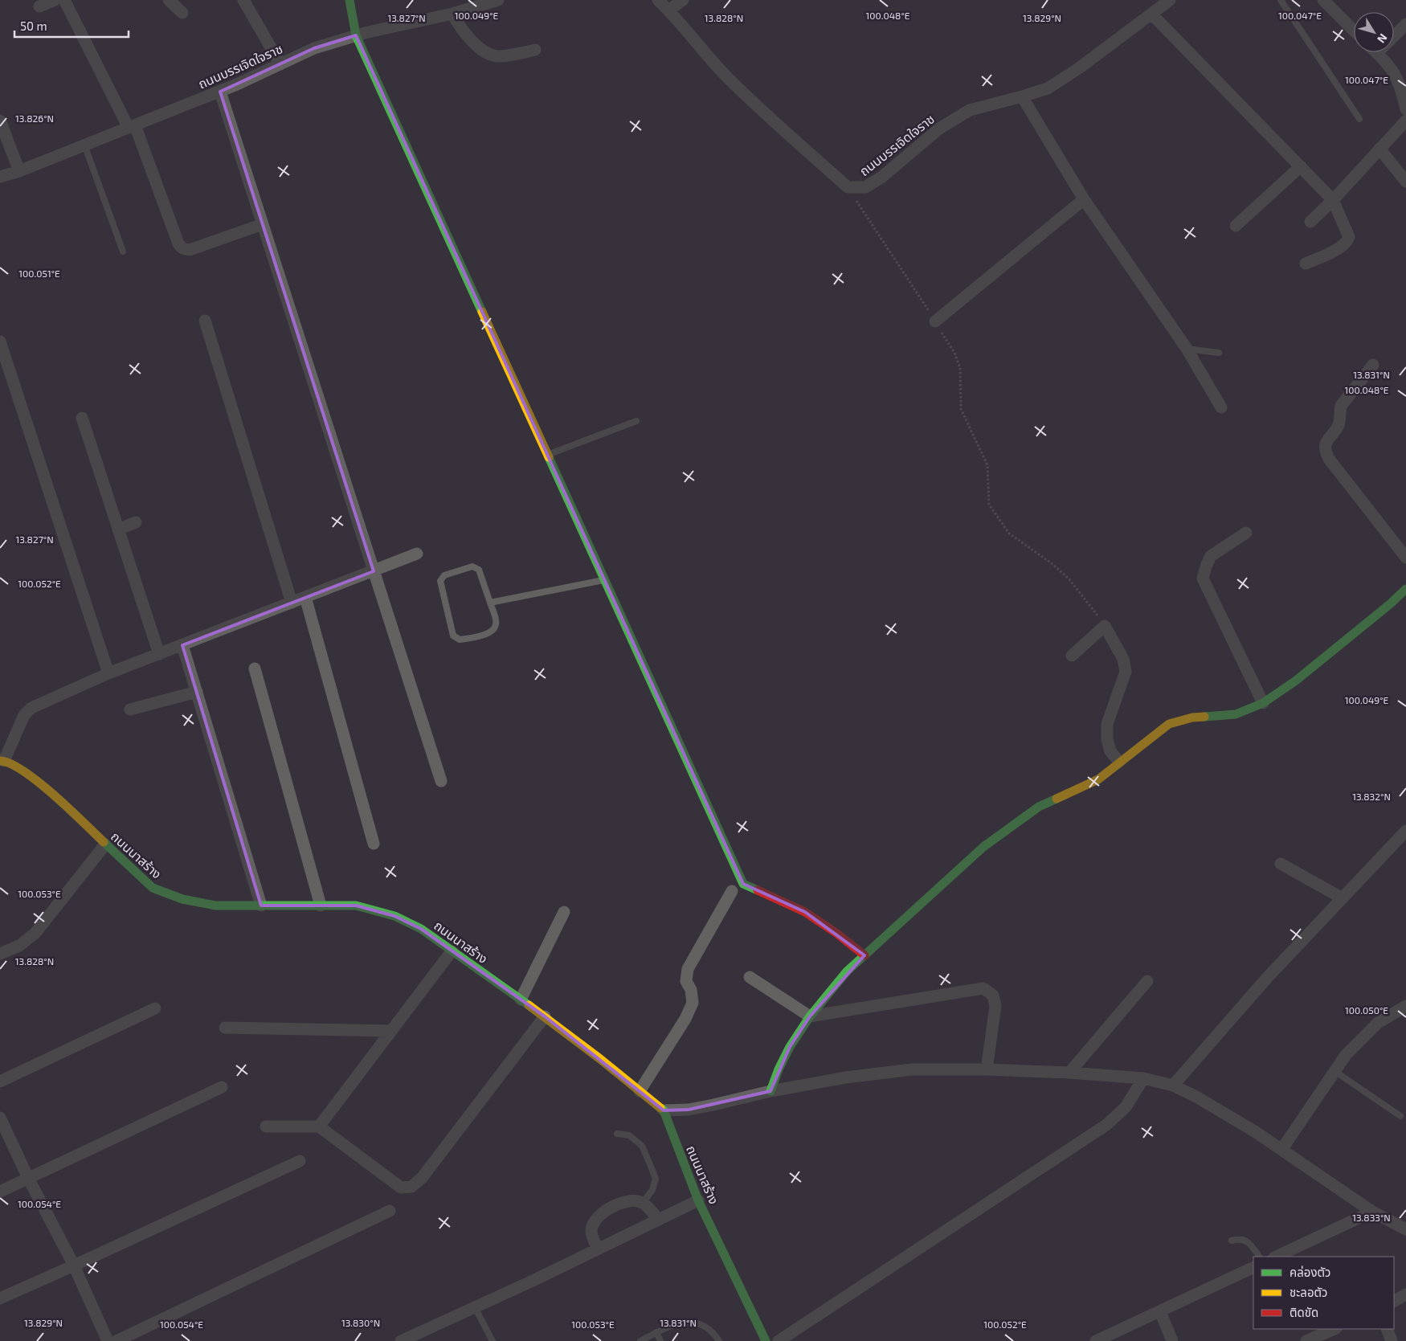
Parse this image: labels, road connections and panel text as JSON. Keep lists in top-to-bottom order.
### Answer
{
  "streets": {
    "street": ["ถนนบรรเจิดใจราช", "ถนนนาสร้าง"]
  },
  "legend": ["คล่องตัว", "ชะลอตัว", "ติดขัด"],
  "scale_bar": "50 m",
  "north": "bottom right",
  "coordinates": [
    "100.047°E",
    "100.049°E",
    "100.048°E",
    "13.827°N",
    "13.828°N",
    "13.829°N",
    "13.826°N",
    "100.051°E",
    "13.831°N",
    "100.052°E",
    "13.832°N",
    "100.053°E",
    "100.050°E",
    "100.054°E",
    "13.833°N",
    "13.830°N"
  ]
}
